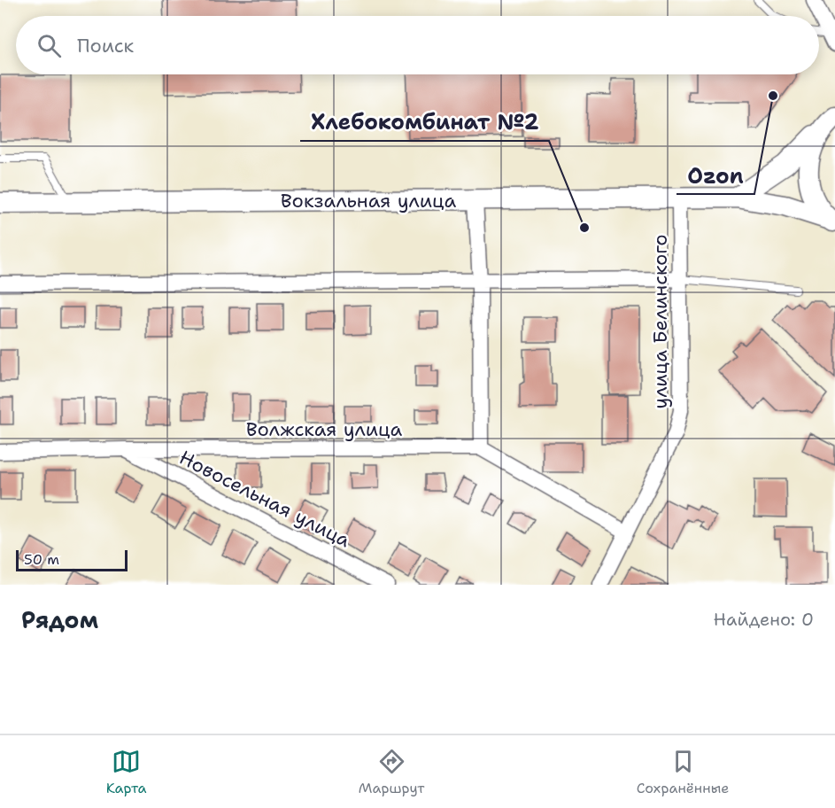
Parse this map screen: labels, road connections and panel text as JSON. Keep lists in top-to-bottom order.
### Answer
{
  "streets": {
    "main road": ["Вокзальная улица"],
    "street": ["улица Белинского", "Волжская улица", "Новосельная улица"]
  },
  "crossings": [
    ["Вокзальная улица", "улица Белинского"],
    ["улица Белинского", "Волжская улица"],
    ["Волжская улица", "Новосельная улица"]
  ],
  "places": ["Ozon", "Хлебокомбинат №2"],
  "scale_bar": "50 m",
  "page": {
    "search": "Поиск",
    "scale": "50 m",
    "heading": ["Рядом", "Найдено: 0"],
    "nav": ["Карта", "Маршрут", "Сохранённые"]
  }
}
